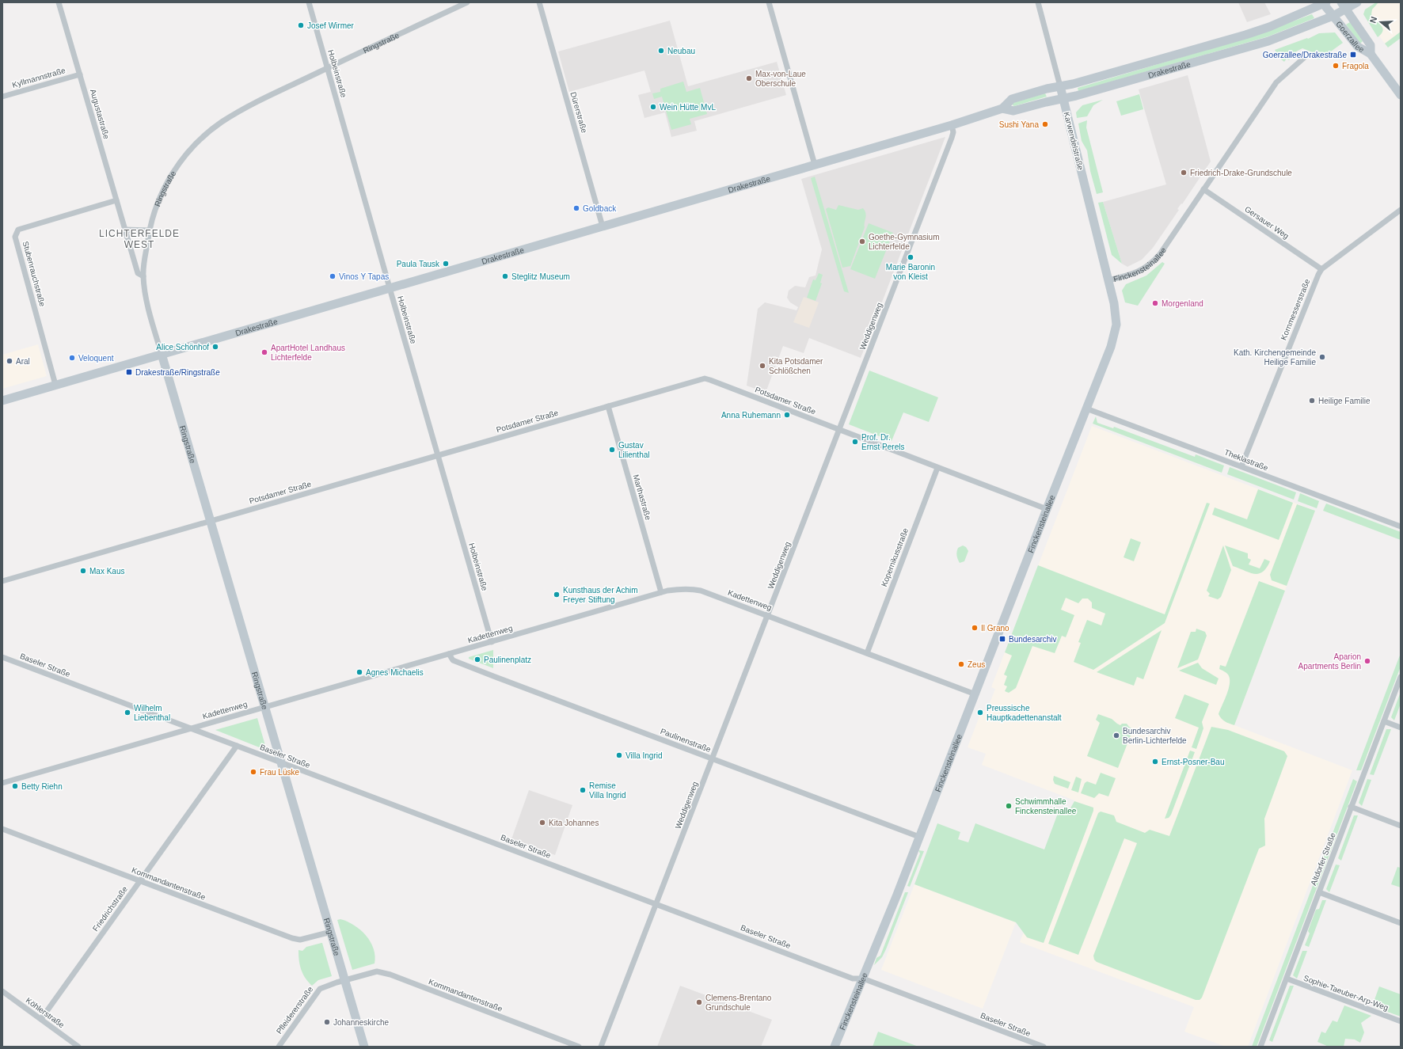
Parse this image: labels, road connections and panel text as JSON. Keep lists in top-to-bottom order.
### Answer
{
  "streets": {
    "main road": [
      "Goerzallee",
      "Ringstraße",
      "Drakestraße",
      "Karwendelstraße",
      "Finckensteinallee"
    ],
    "street": [
      "Holbeinstraße",
      "Kyllmannstraße",
      "Dürerstraße",
      "Augustastraße",
      "Gersauer Weg",
      "Stubenrauchstraße",
      "Kornmesserstraße",
      "Weddigenweg",
      "Potsdamer Straße",
      "Theklastraße",
      "Marthastraße",
      "Kopernikusstraße",
      "Kadettenweg",
      "Baseler Straße",
      "Paulinenstraße",
      "Altdorfer Straße",
      "Kommandantenstraße",
      "Friedrichstraße",
      "Sophie-Taeuber-Arp-Weg",
      "Pfleidererstraße",
      "Köhlerstraße"
    ]
  },
  "crossings": [
    ["Goerzallee", "Drakestraße"],
    ["Ringstraße", "Drakestraße"],
    ["Ringstraße", "Holbeinstraße"],
    ["Ringstraße", "Augustastraße"],
    ["Ringstraße", "Potsdamer Straße"],
    ["Ringstraße", "Kadettenweg"],
    ["Ringstraße", "Baseler Straße"],
    ["Ringstraße", "Kommandantenstraße"],
    ["Ringstraße", "Pfleidererstraße"],
    ["Drakestraße", "Holbeinstraße"],
    ["Drakestraße", "Dürerstraße"],
    ["Drakestraße", "Karwendelstraße"],
    ["Drakestraße", "Stubenrauchstraße"],
    ["Drakestraße", "Weddigenweg"],
    ["Holbeinstraße", "Potsdamer Straße"],
    ["Holbeinstraße", "Kadettenweg"],
    ["Kyllmannstraße", "Augustastraße"],
    ["Augustastraße", "Stubenrauchstraße"],
    ["Karwendelstraße", "Finckensteinallee"],
    ["Gersauer Weg", "Finckensteinallee"],
    ["Gersauer Weg", "Kornmesserstraße"],
    ["Finckensteinallee", "Potsdamer Straße"],
    ["Finckensteinallee", "Theklastraße"],
    ["Finckensteinallee", "Kadettenweg"],
    ["Finckensteinallee", "Baseler Straße"],
    ["Finckensteinallee", "Paulinenstraße"],
    ["Kornmesserstraße", "Theklastraße"],
    ["Weddigenweg", "Potsdamer Straße"],
    ["Weddigenweg", "Kadettenweg"],
    ["Weddigenweg", "Baseler Straße"],
    ["Weddigenweg", "Paulinenstraße"],
    ["Potsdamer Straße", "Marthastraße"],
    ["Potsdamer Straße", "Kopernikusstraße"],
    ["Marthastraße", "Kadettenweg"],
    ["Kopernikusstraße", "Kadettenweg"],
    ["Kadettenweg", "Baseler Straße"],
    ["Kadettenweg", "Paulinenstraße"],
    ["Baseler Straße", "Friedrichstraße"],
    ["Altdorfer Straße", "Sophie-Taeuber-Arp-Weg"],
    ["Kommandantenstraße", "Friedrichstraße"],
    ["Kommandantenstraße", "Pfleidererstraße"],
    ["Friedrichstraße", "Köhlerstraße"]
  ],
  "districts": ["LICHTERFELDE WEST"],
  "places": {
    "other": [
      "Josef Wirmer",
      "Neubau",
      "Fragola",
      "Max-von-Laue Oberschule",
      "Wein Hütte MvL",
      "Sushi Yana",
      "Friedrich-Drake-Grundschule",
      "Goldback",
      "Goethe-Gymnasium Lichterfelde",
      "Marie Baronin von Kleist",
      "Paula Tausk",
      "Vinos Y Tapas",
      "Steglitz Museum",
      "Morgenland",
      "Alice Schönhof",
      "ApartHotel Landhaus Lichterfelde",
      "Kath. Kirchengemeinde Heilige Familie",
      "Veloquent",
      "Aral",
      "Kita Potsdamer Schlößchen",
      "Heilige Familie",
      "Anna Ruhemann",
      "Prof. Dr. Ernst Perels",
      "Gustav Lilienthal",
      "Max Kaus",
      "Kunsthaus der Achim Freyer Stiftung",
      "Il Grano",
      "Paulinenplatz",
      "Aparion Apartments Berlin",
      "Zeus",
      "Agnes Michaelis",
      "Wilhelm Liebenthal",
      "Preussische Hauptkadettenanstalt",
      "Bundesarchiv Berlin-Lichterfelde",
      "Villa Ingrid",
      "Ernst-Posner-Bau",
      "Frau Lüske",
      "Betty Riehn",
      "Remise Villa Ingrid",
      "Schwimmhalle Finckensteinallee",
      "Kita Johannes",
      "Clemens-Brentano Grundschule",
      "Johanneskirche"
    ],
    "transit": ["Goerzallee/Drakestraße", "Drakestraße/Ringstraße", "Bundesarchiv"]
  },
  "north": "left"
}
